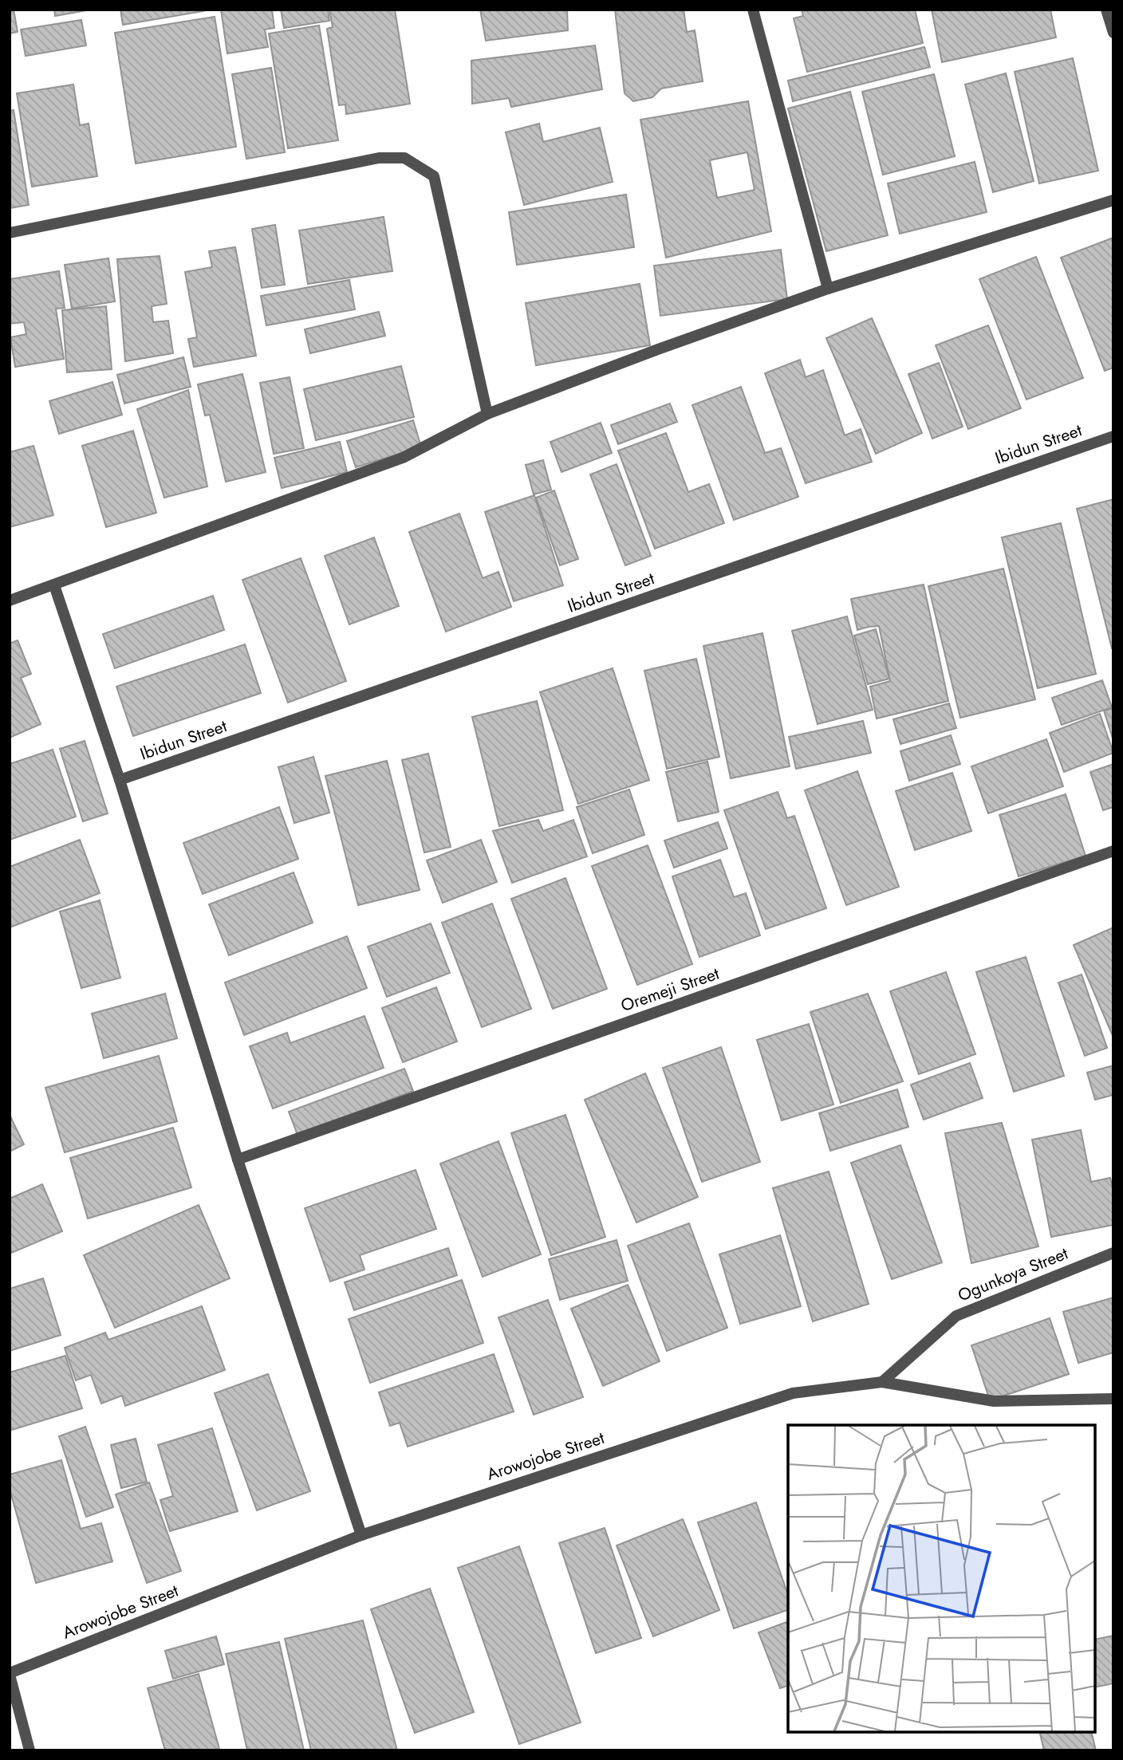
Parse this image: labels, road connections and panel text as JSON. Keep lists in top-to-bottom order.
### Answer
{
  "streets": {
    "street": [
      "Ibidun Street",
      "Oremeji Street",
      "Ogunkoya Street",
      "Arowojobe Street"
    ]
  },
  "crossings": [
    ["Ogunkoya Street", "Arowojobe Street"]
  ]
}
